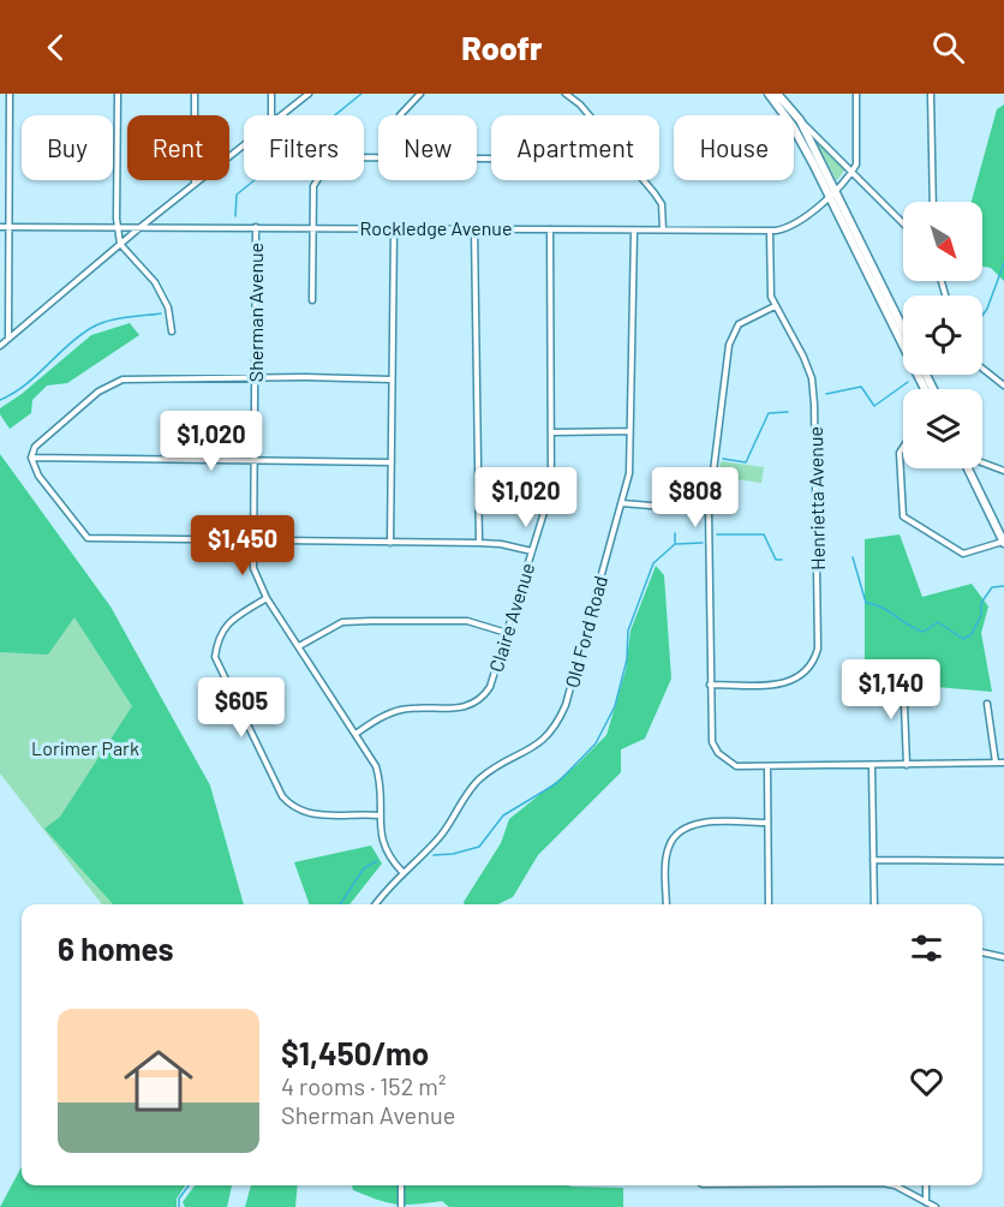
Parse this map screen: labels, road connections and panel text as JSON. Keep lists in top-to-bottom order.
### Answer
{
  "streets": {
    "street": [
      "Rockledge Avenue",
      "Sherman Avenue",
      "Henrietta Avenue",
      "Claire Avenue",
      "Old Ford Road"
    ]
  },
  "crossings": [
    ["Rockledge Avenue", "Sherman Avenue"],
    ["Rockledge Avenue", "Henrietta Avenue"],
    ["Rockledge Avenue", "Claire Avenue"],
    ["Rockledge Avenue", "Old Ford Road"],
    ["Sherman Avenue", "Claire Avenue"],
    ["Sherman Avenue", "Old Ford Road"]
  ],
  "parks": ["Lorimer Park"],
  "north": "bottom right",
  "page": {
    "header": "Roofr",
    "chip": [
      "Buy",
      "Rent",
      "Filters",
      "New",
      "Apartment",
      "House"
    ],
    "price": [
      "$1,020",
      "$1,020",
      "$808",
      "$1,450",
      "$1,140",
      "$605"
    ],
    "heading": "6 homes",
    "list": [
      {
        "name": "$1,450/mo",
        "note": "4 rooms · 152 m² · Sherman Avenue"
      }
    ]
  }
}
